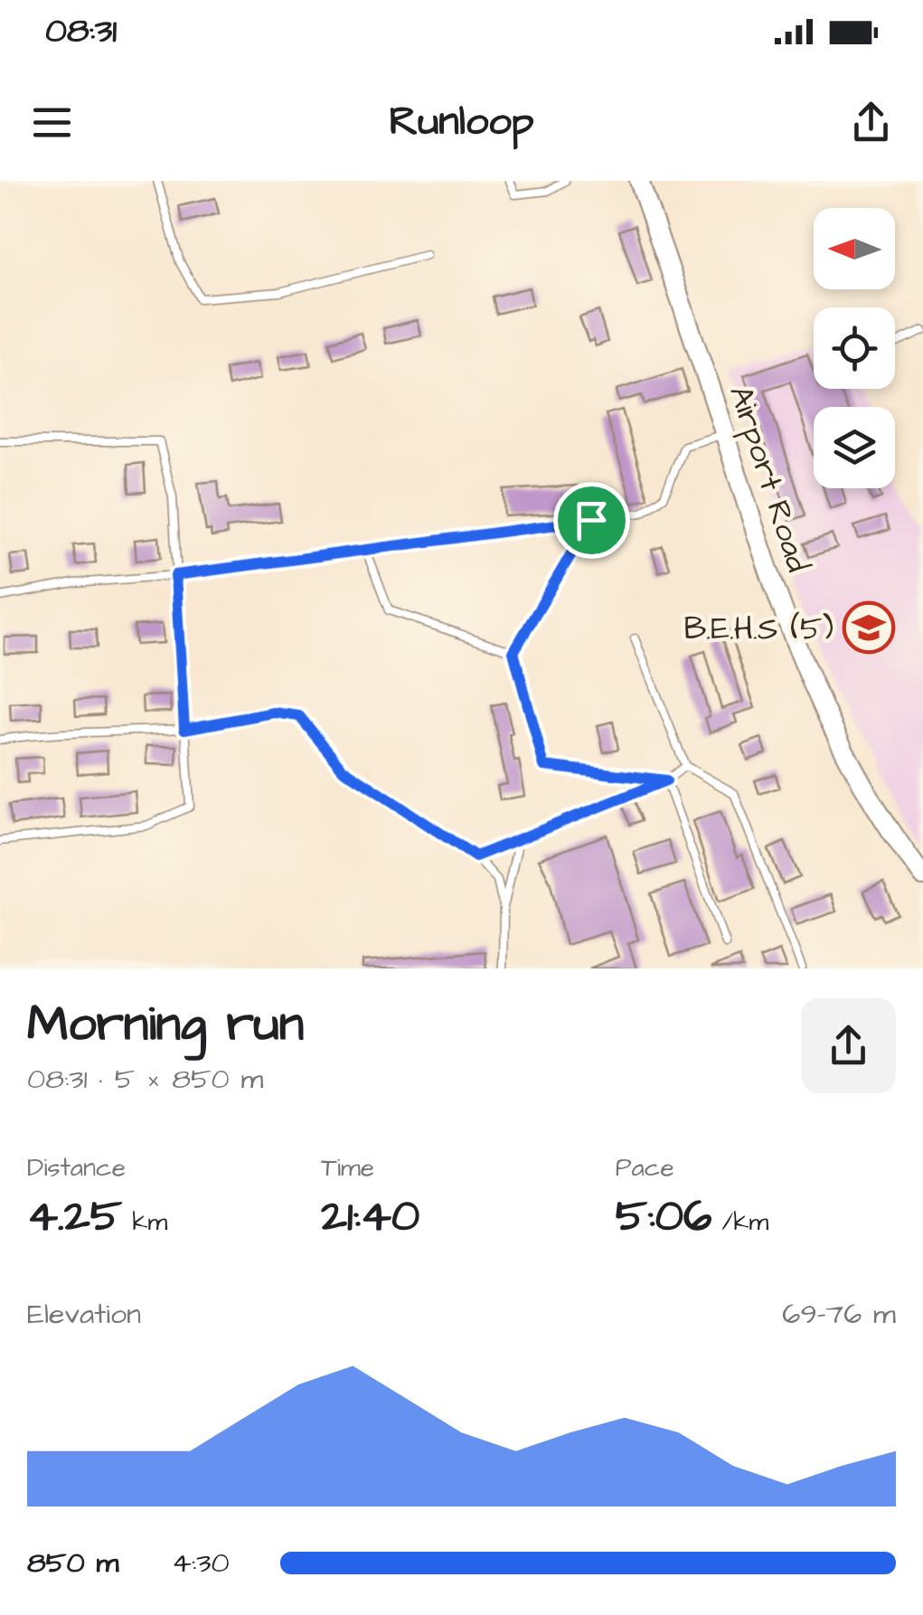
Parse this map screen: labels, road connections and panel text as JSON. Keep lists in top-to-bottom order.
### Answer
{
  "streets": {
    "main road": ["Airport Road"]
  },
  "places": {
    "school or university": ["B.E.H.S (5)"]
  },
  "north": "left",
  "page": {
    "status": "08:31",
    "header": "Runloop",
    "heading": ["Morning run", "08:31 · 5 × 850 m"],
    "stats": [
      ["Distance", "4.25 km"],
      ["Time", "21:40"],
      ["Pace", "5:06 /km"]
    ],
    "chart": ["Elevation", "69–76 m"],
    "list": [
      {
        "name": "850 m",
        "note": "4:30"
      }
    ]
  }
}
